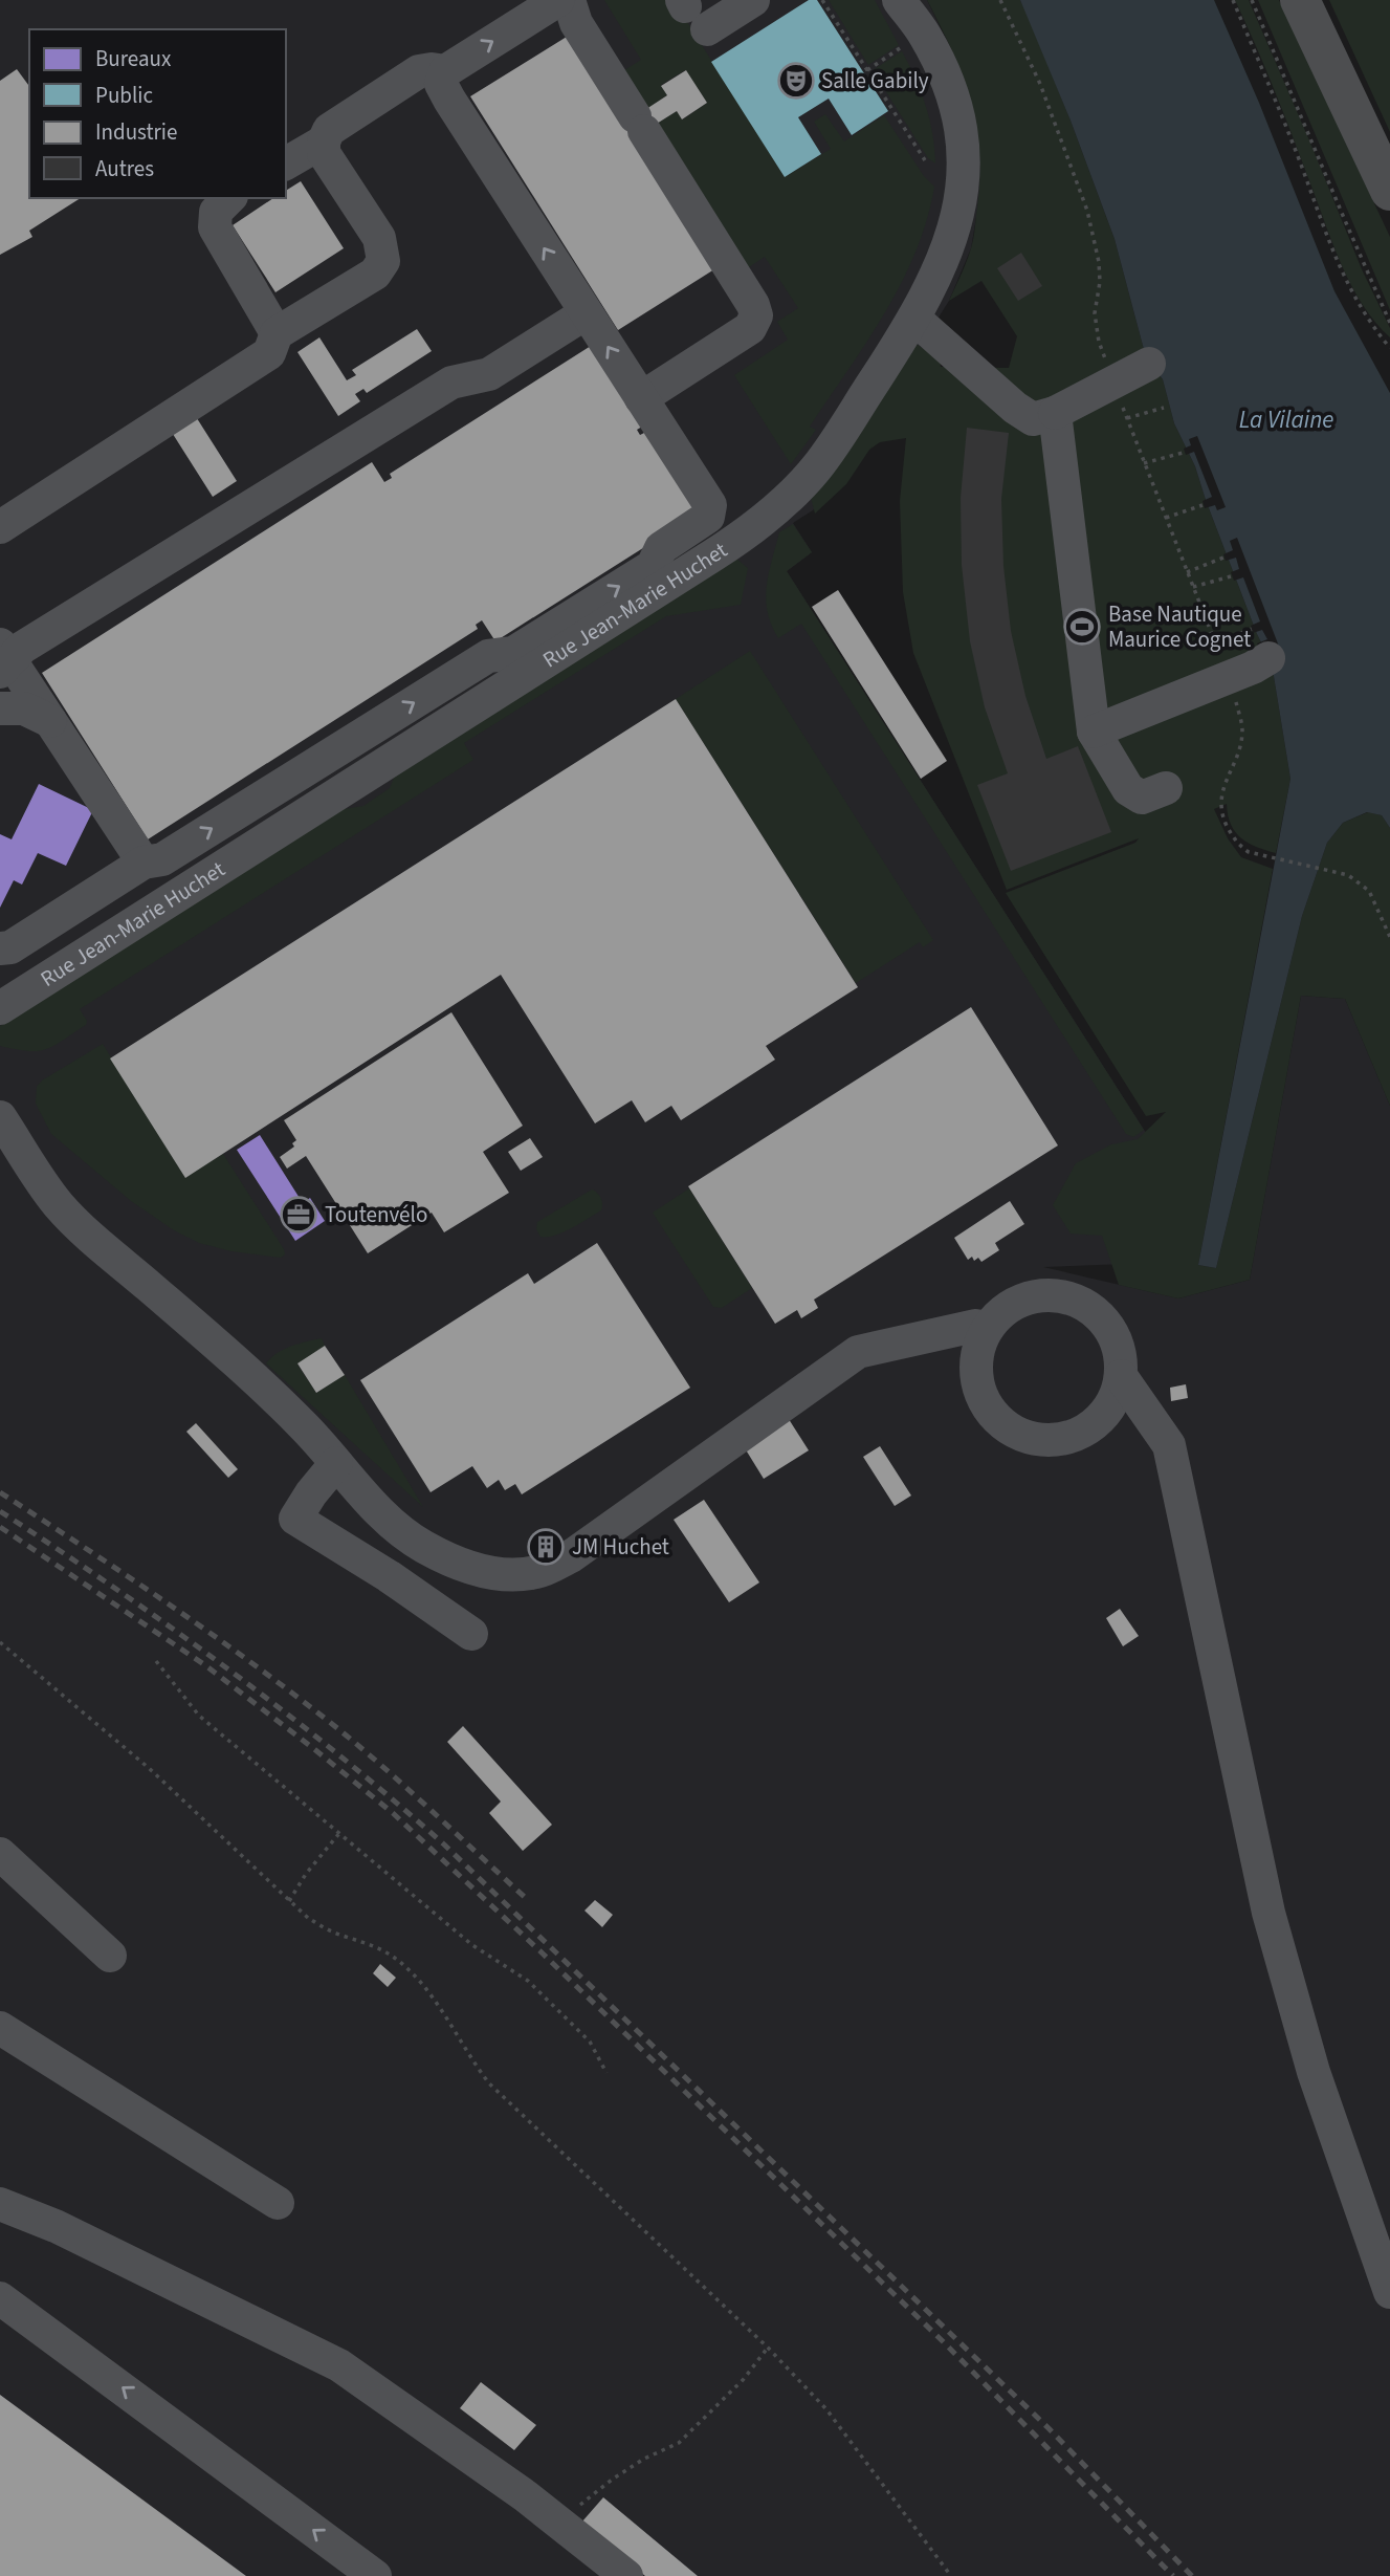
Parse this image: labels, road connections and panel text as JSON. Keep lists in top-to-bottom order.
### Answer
{
  "streets": {
    "street": ["Rue Jean-Marie Huchet"]
  },
  "water": ["La Vilaine"],
  "places": {
    "theatre": ["Salle Gabily"],
    "sports": ["Base Nautique Maurice Cognet"],
    "office": ["Toutenvélo"],
    "building": ["JM Huchet"]
  },
  "legend": [
    "Bureaux",
    "Public",
    "Industrie",
    "Autres"
  ]
}
